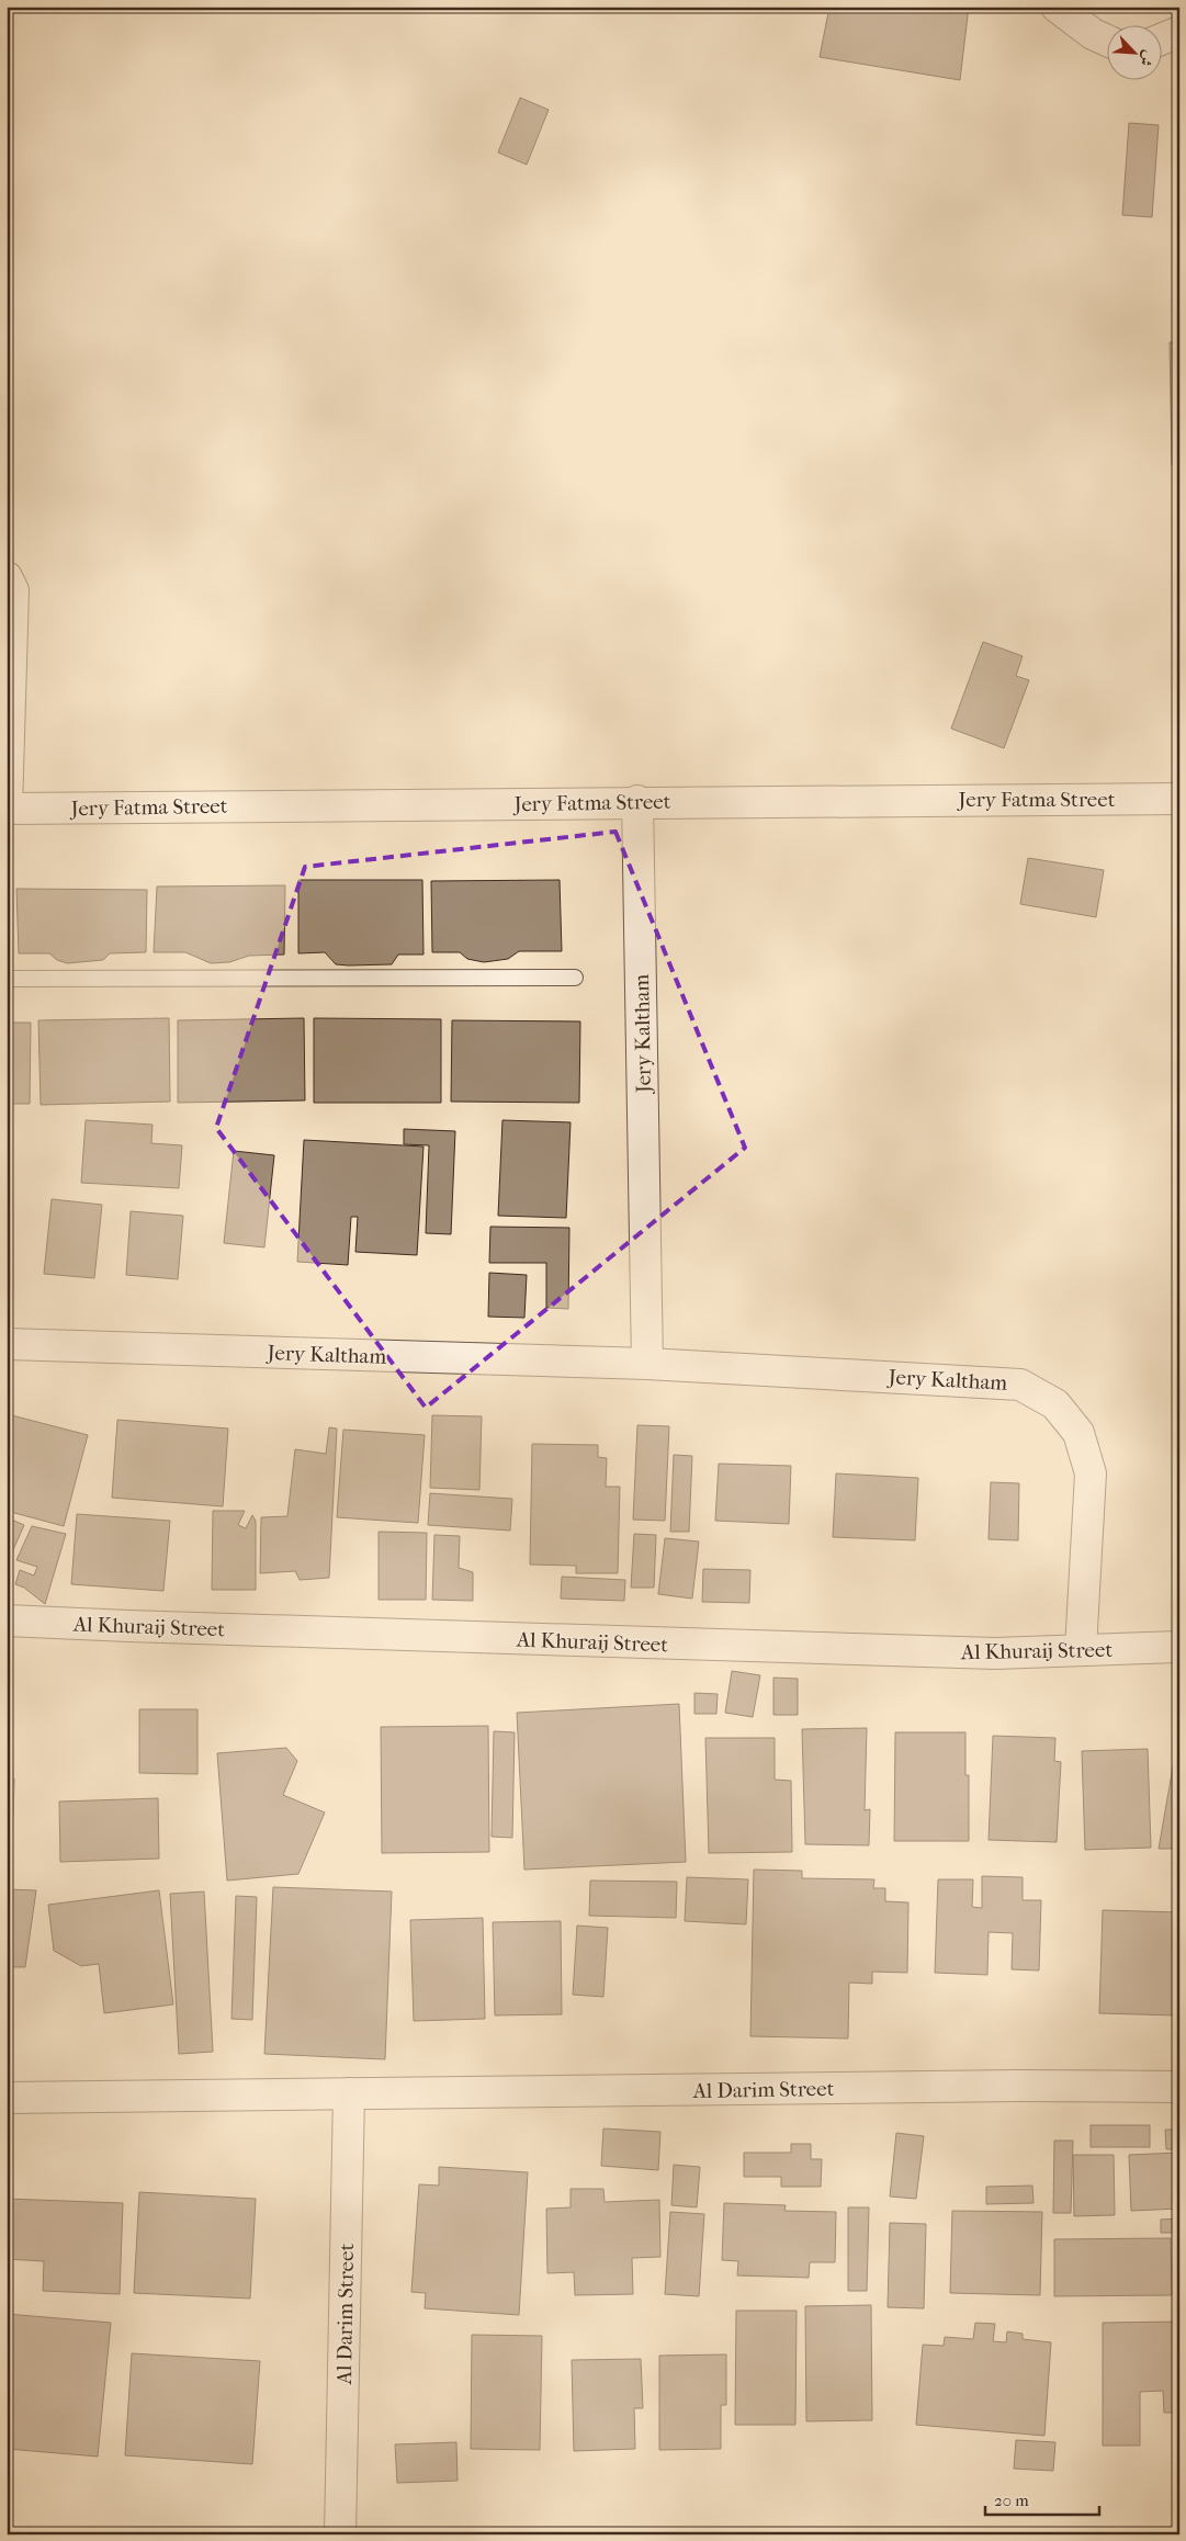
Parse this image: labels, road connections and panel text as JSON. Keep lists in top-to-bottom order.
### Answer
{
  "streets": {
    "street": [
      "Jery Fatma Street",
      "Jery Kaltham",
      "Al Khuraij Street",
      "Al Darim Street"
    ]
  },
  "crossings": [
    ["Jery Fatma Street", "Jery Kaltham"],
    ["Jery Kaltham", "Al Khuraij Street"]
  ],
  "scale_bar": "20 m",
  "north": "bottom right"
}
